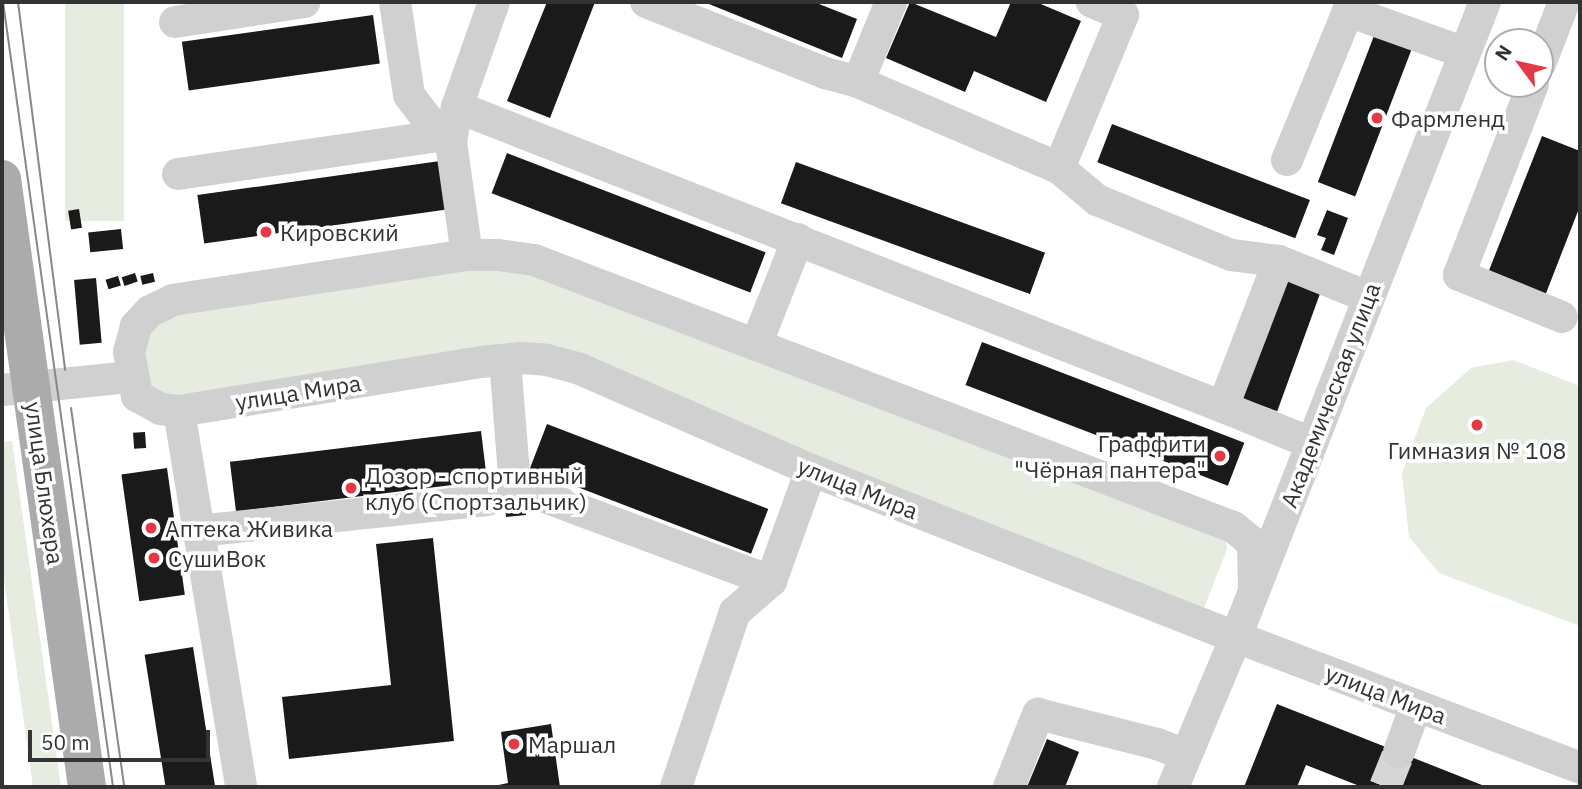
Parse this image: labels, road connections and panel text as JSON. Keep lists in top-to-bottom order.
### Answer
{
  "streets": {
    "main road": ["улица Блюхера"],
    "street": ["улица Мира", "Академическая улица"]
  },
  "crossings": [
    ["улица Мира", "Академическая улица"]
  ],
  "places": [
    "Фармленд",
    "Кировский",
    "Гимназия № 108",
    "Граффити \"Чёрная пантера\"",
    "Дозор - спортивный клуб (Спортзальчик)",
    "Аптека Живика",
    "СушиВок",
    "Маршал"
  ],
  "scale_bar": "50 m",
  "north": "top left"
}
